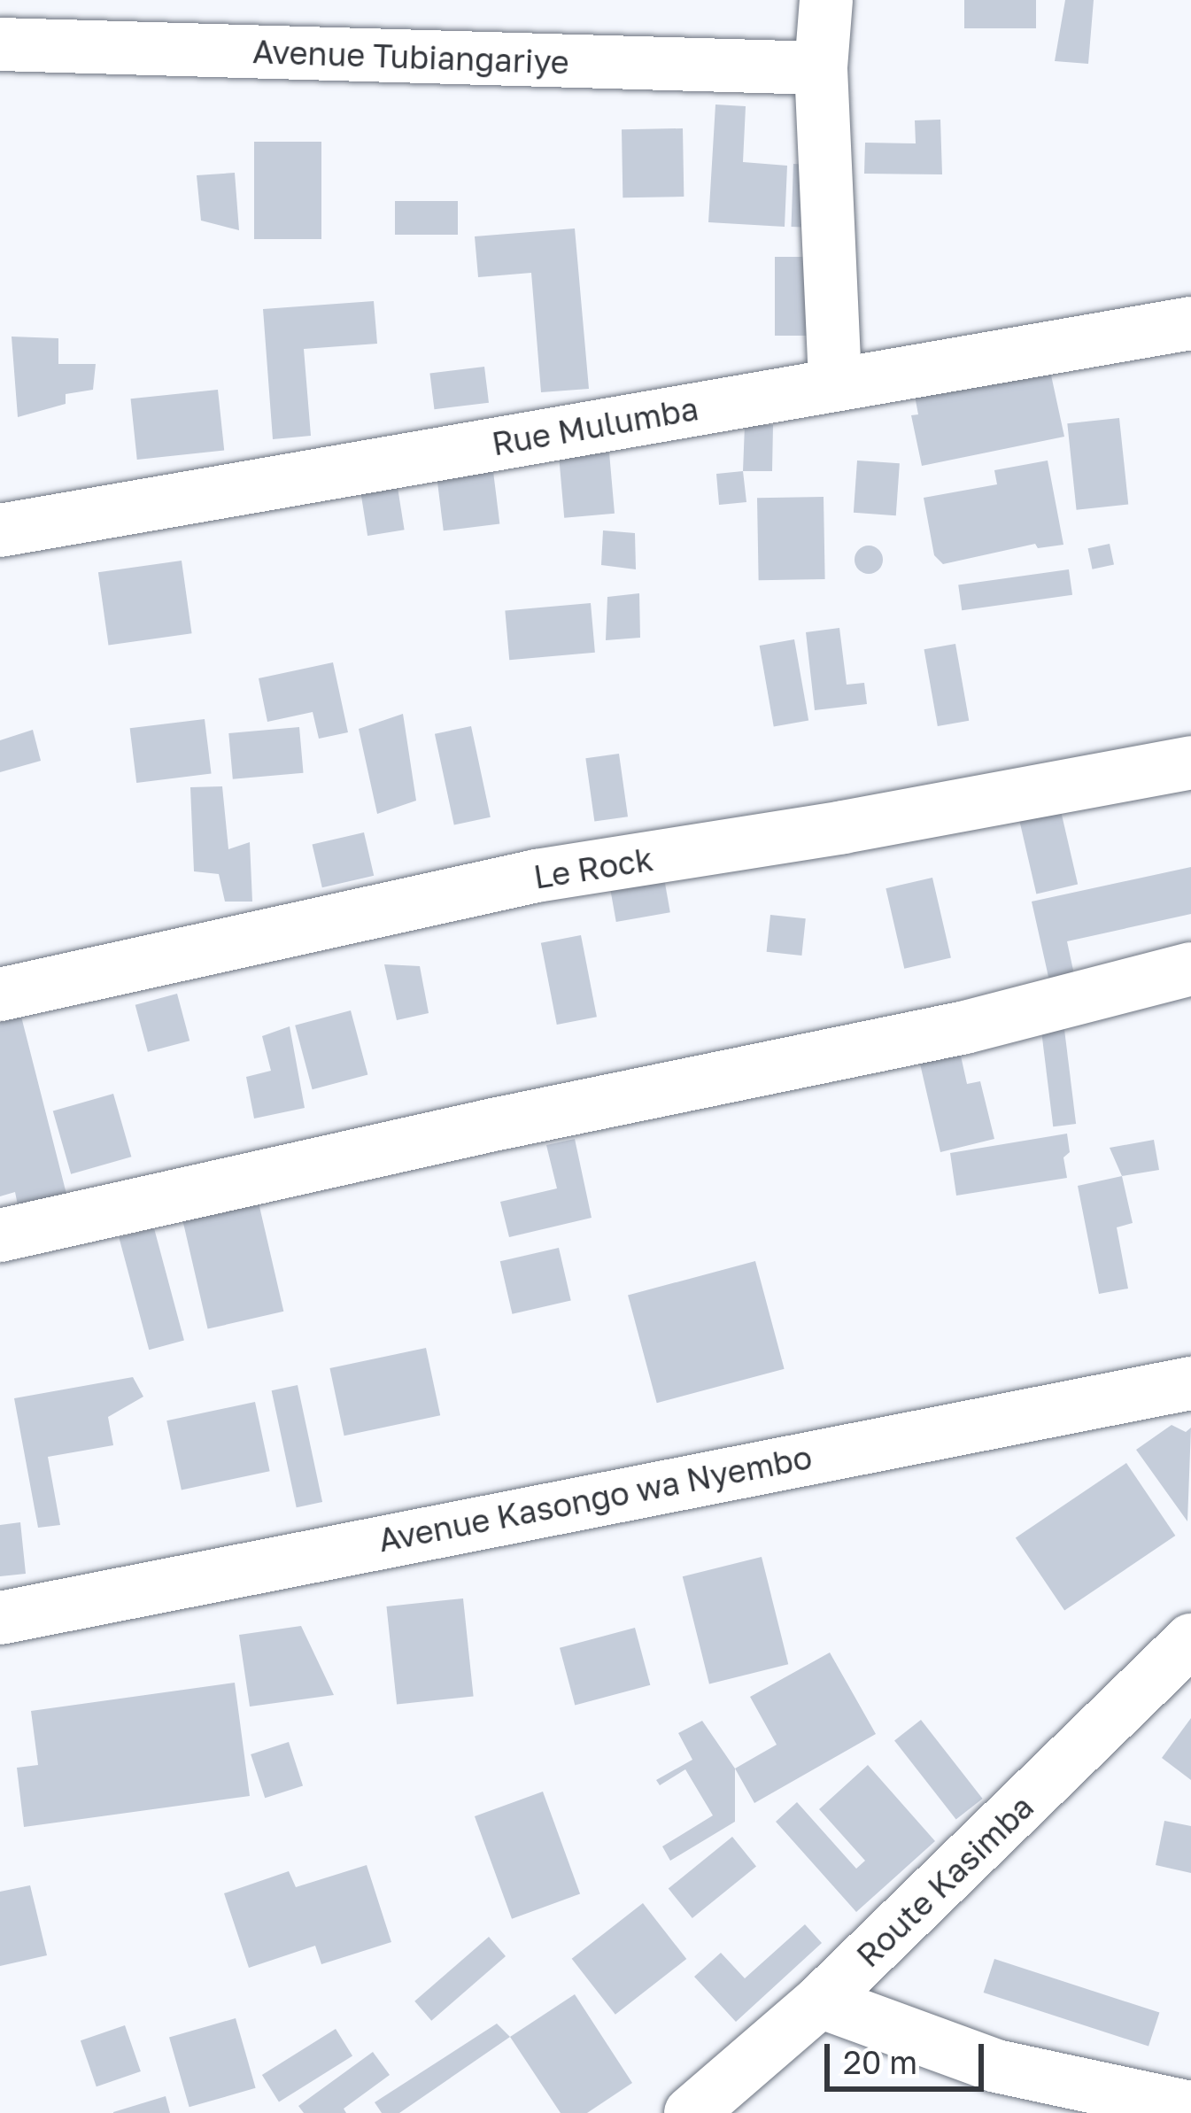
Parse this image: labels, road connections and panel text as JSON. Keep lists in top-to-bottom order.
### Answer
{
  "streets": {
    "street": [
      "Avenue Tubiangariye",
      "Rue Mulumba",
      "Le Rock",
      "Avenue Kasongo wa Nyembo",
      "Route Kasimba"
    ]
  },
  "scale_bar": "20 m"
}
